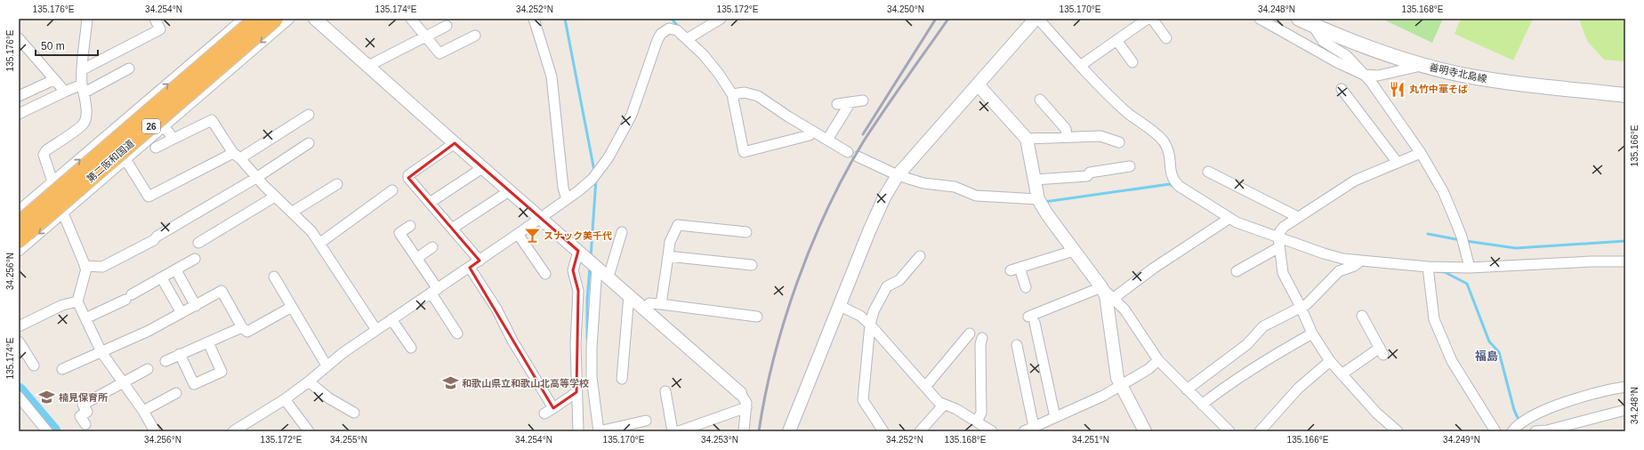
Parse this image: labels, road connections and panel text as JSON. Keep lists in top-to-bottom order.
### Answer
{
  "streets": {
    "highway": ["26", "第二阪和国道"],
    "main road": ["善明寺北島線"]
  },
  "districts": ["福島"],
  "places": {
    "restaurant": ["丸竹中華そば"],
    "bar": ["スナック美千代"],
    "school or university": ["和歌山県立和歌山北高等学校", "楠見保育所"]
  },
  "scale_bar": "50 m",
  "coordinates": [
    "135.176°E",
    "34.254°N",
    "135.174°E",
    "34.252°N",
    "135.172°E",
    "34.250°N",
    "135.170°E",
    "34.248°N",
    "135.168°E",
    "135.166°E",
    "34.256°N",
    "34.255°N",
    "34.253°N",
    "34.251°N",
    "34.249°N"
  ]
}
